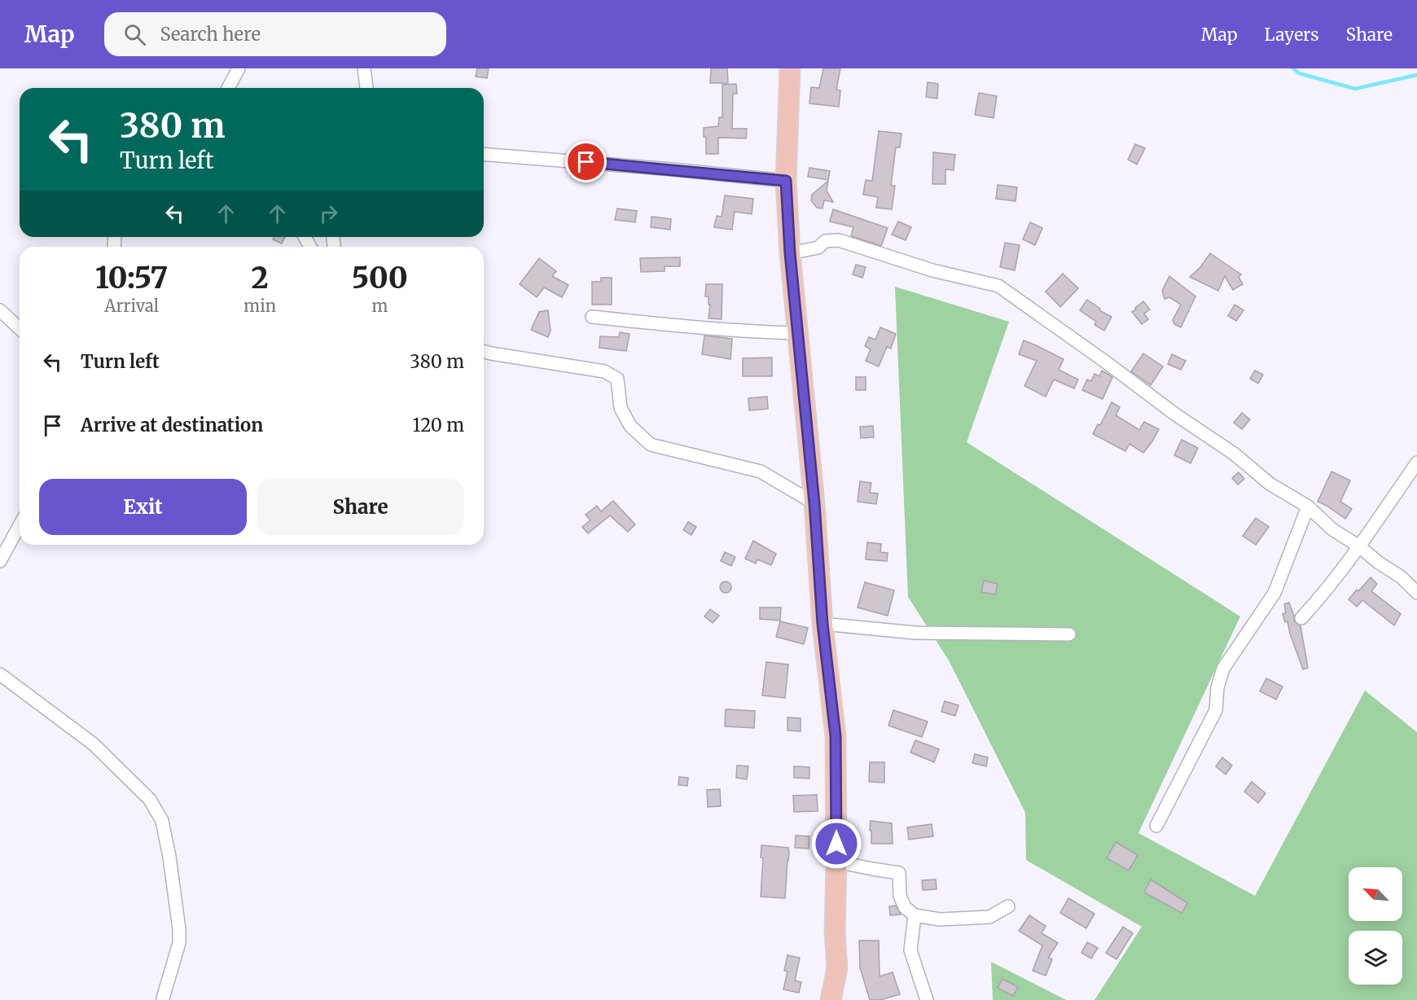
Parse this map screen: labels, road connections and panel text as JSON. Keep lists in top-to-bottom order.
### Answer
{
  "north": "top left",
  "page": {
    "header": "Map",
    "search": "Search here",
    "nav": ["Map", "Layers", "Share"],
    "turn": ["380 m", "Turn left"],
    "eta": [
      "10:57",
      "Arrival",
      "2",
      "min",
      "500",
      "m"
    ],
    "list": [
      {
        "name": "Turn left",
        "value": "380 m"
      },
      {
        "name": "Arrive at destination",
        "value": "120 m"
      }
    ],
    "buttons": ["Exit", "Share"]
  }
}
